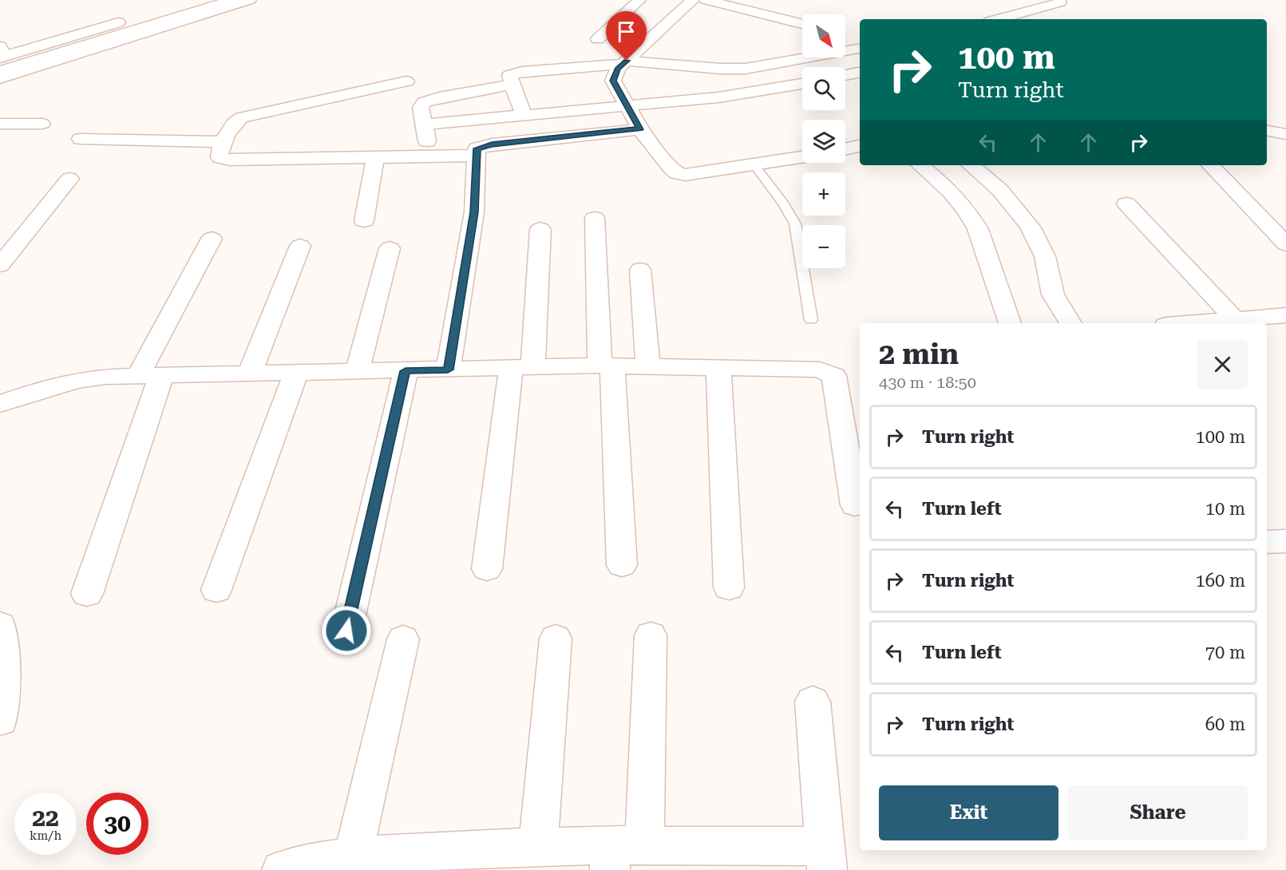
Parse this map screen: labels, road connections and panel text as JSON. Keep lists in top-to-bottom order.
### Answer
{
  "north": "bottom right",
  "page": {
    "map_buttons": ["+", "−"],
    "turn": ["100 m", "Turn right"],
    "heading": ["2 min", "430 m · 18:50"],
    "list": [
      {
        "name": "Turn right",
        "value": "100 m"
      },
      {
        "name": "Turn left",
        "value": "10 m"
      },
      {
        "name": "Turn right",
        "value": "160 m"
      },
      {
        "name": "Turn left",
        "value": "70 m"
      },
      {
        "name": "Turn right",
        "value": "60 m"
      }
    ],
    "buttons": ["Exit", "Share"],
    "speed": "22 km/h",
    "limit": "30"
  }
}
